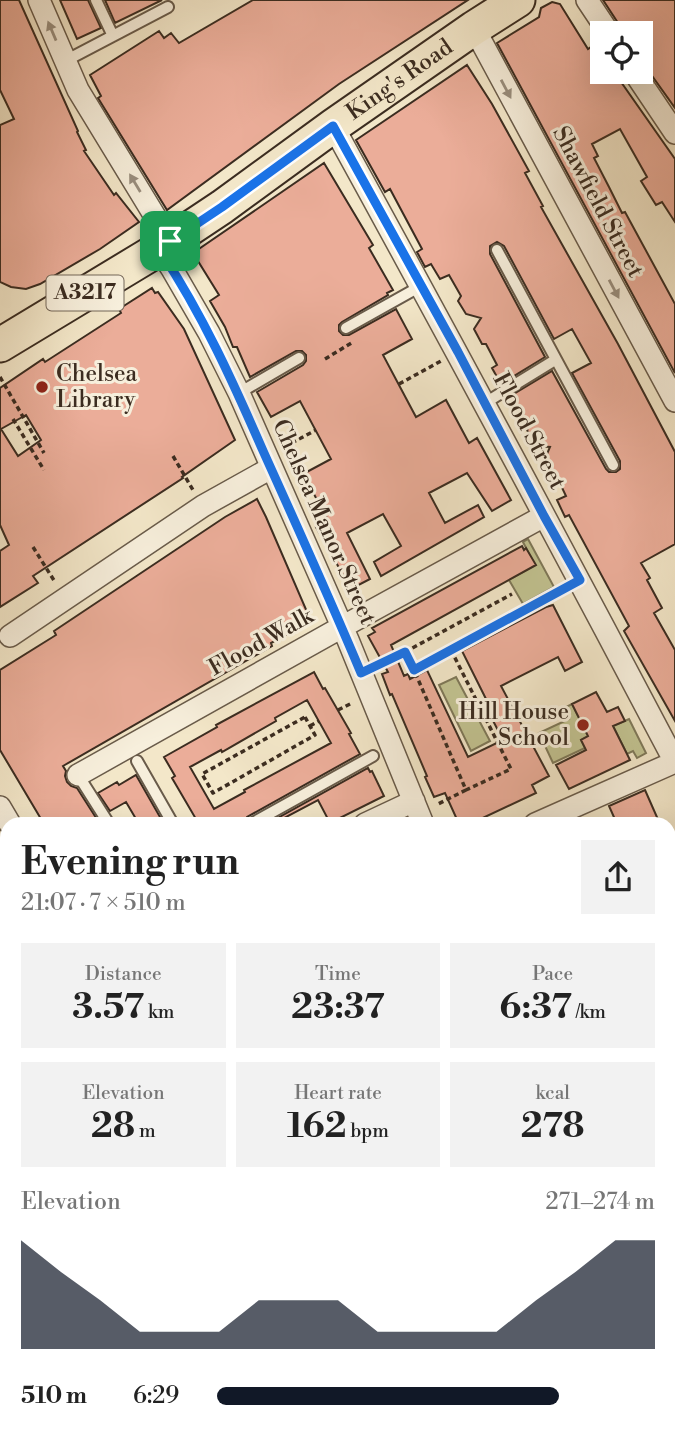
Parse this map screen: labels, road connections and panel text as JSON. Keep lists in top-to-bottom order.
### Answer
{
  "streets": {
    "main road": ["King's Road", "A3217"],
    "street": [
      "Shawfield Street",
      "Flood Street",
      "Chelsea Manor Street",
      "Flood Walk"
    ]
  },
  "crossings": [
    ["King's Road", "Shawfield Street"],
    ["King's Road", "Flood Street"],
    ["King's Road", "Chelsea Manor Street"],
    ["Flood Street", "Flood Walk"],
    ["Chelsea Manor Street", "Flood Walk"]
  ],
  "one_way": ["Shawfield Street"],
  "places": ["Chelsea Library", "Hill House School"],
  "page": {
    "heading": ["Evening run", "21:07 · 7 × 510 m"],
    "stats": [
      ["Distance", "3.57 km"],
      ["Time", "23:37"],
      ["Pace", "6:37 /km"],
      ["Elevation", "28 m"],
      ["Heart rate", "162 bpm"],
      ["kcal", "278"]
    ],
    "chart": ["Elevation", "271–274 m"],
    "list": [
      {
        "name": "510 m",
        "note": "6:29"
      }
    ]
  }
}
